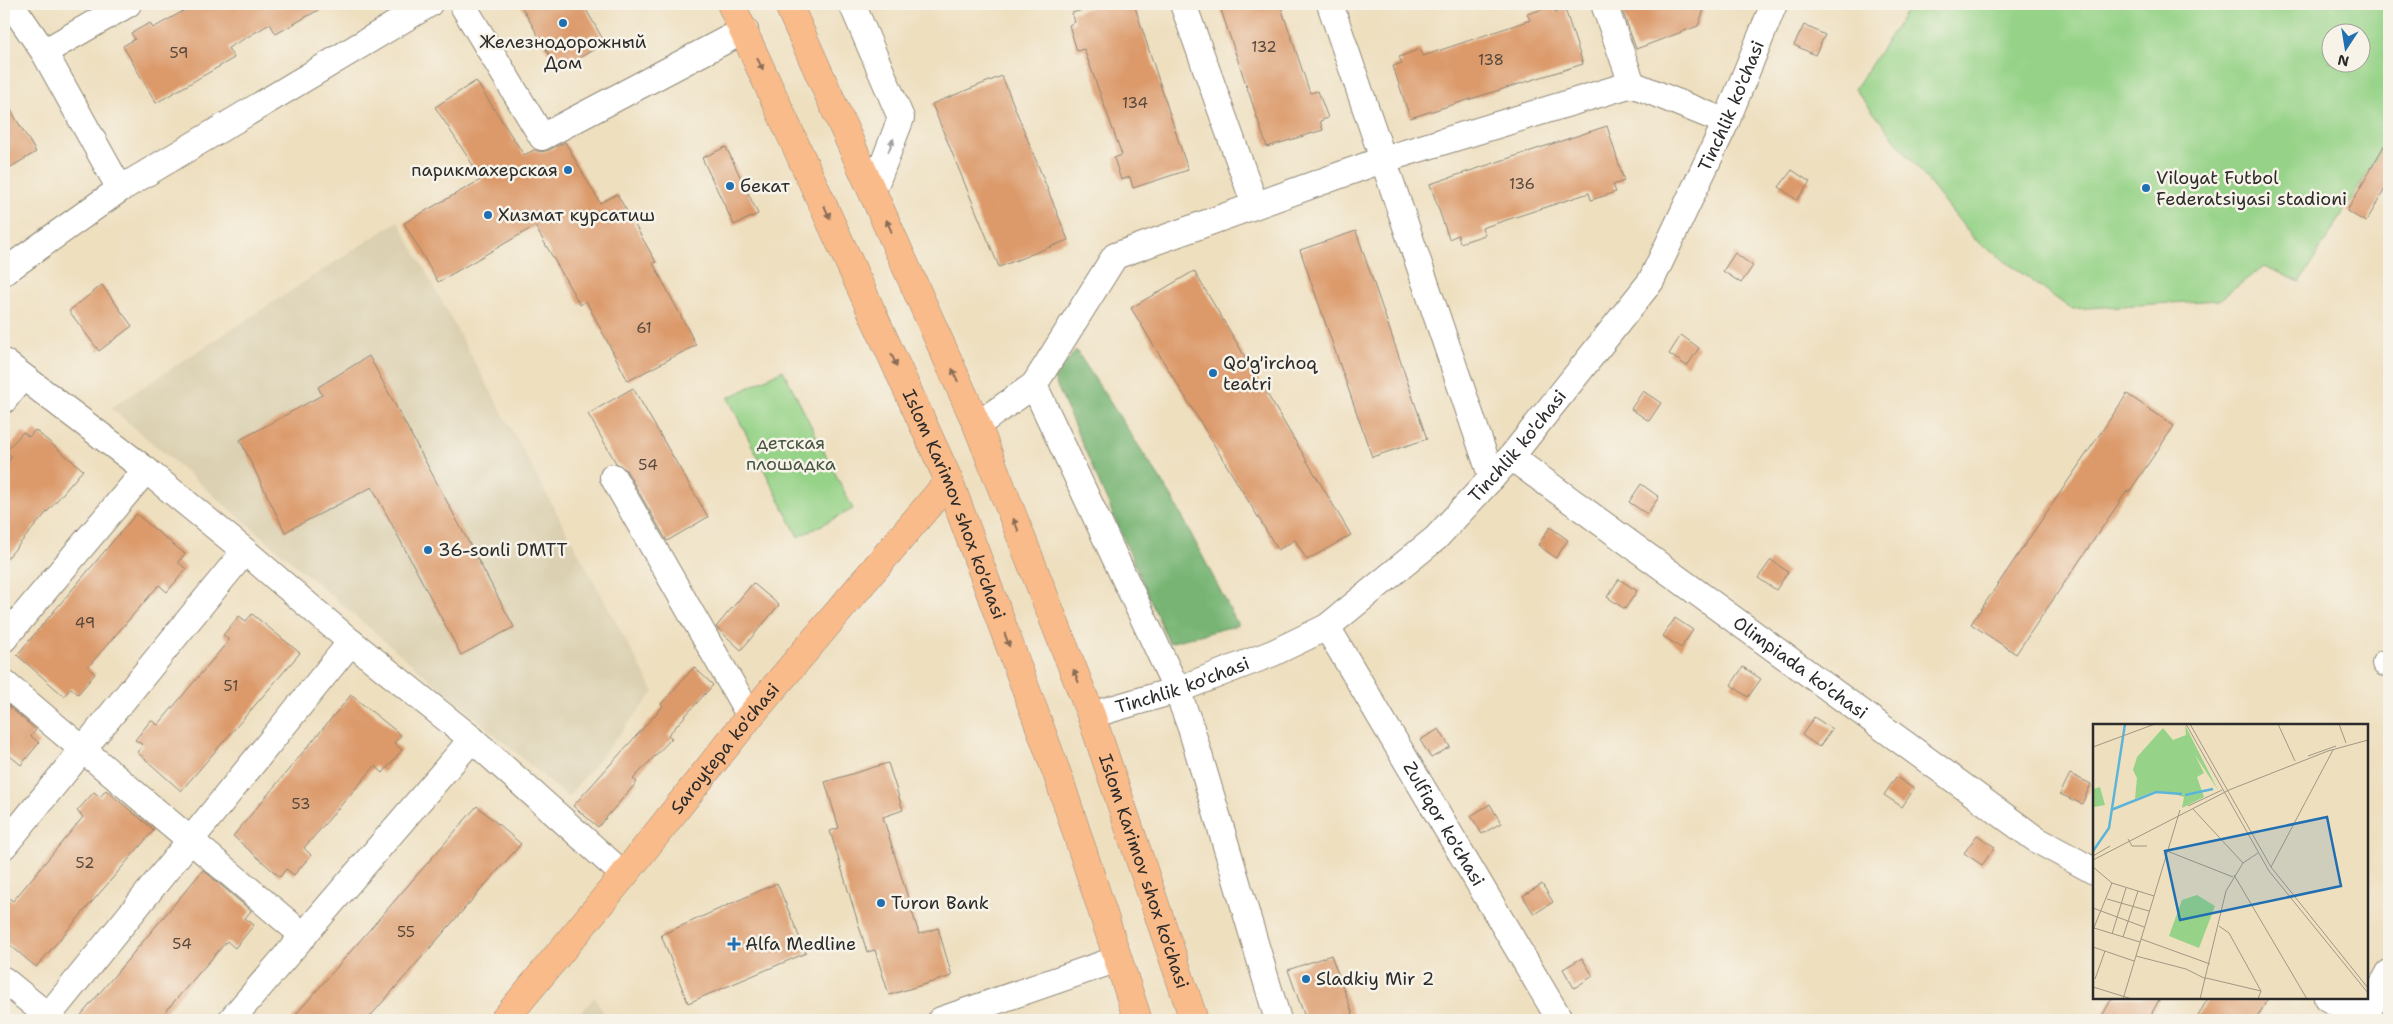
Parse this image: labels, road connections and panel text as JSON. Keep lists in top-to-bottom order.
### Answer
{
  "streets": {
    "main road": ["Islom Karimov shox ko'chasi", "Saroytepa ko'chasi"],
    "street": ["Tinchlik ko'chasi", "Olimpiada ko'chasi", "Zulfiqor ko'chasi"]
  },
  "crossings": [
    ["Tinchlik ko'chasi", "Islom Karimov shox ko'chasi"],
    ["Tinchlik ko'chasi", "Olimpiada ko'chasi"],
    ["Tinchlik ko'chasi", "Zulfiqor ko'chasi"],
    ["Islom Karimov shox ko'chasi", "Saroytepa ko'chasi"]
  ],
  "parks": ["детская плошадка"],
  "places": {
    "other": [
      "Железнодорожный Дом",
      "парикмахерская",
      "бекат",
      "Viloyat Futbol Federatsiyasi stadioni",
      "Хизмат курсатиш",
      "Qo'g'irchoq teatri",
      "36-sonli DMTT",
      "Turon Bank",
      "Sladkiy Mir 2"
    ],
    "health": ["Alfa Medline"]
  },
  "house_numbers": [
    "132",
    "59",
    "138",
    "134",
    "136",
    "61",
    "54",
    "49",
    "51",
    "53",
    "52",
    "55",
    "54"
  ],
  "north": "bottom"
}
